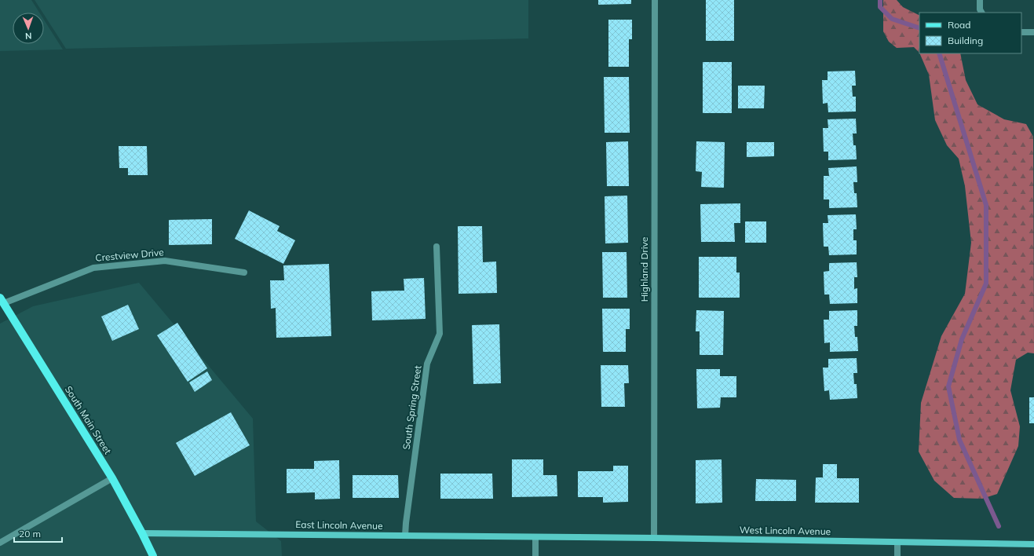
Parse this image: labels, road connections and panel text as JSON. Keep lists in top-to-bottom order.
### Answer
{
  "streets": {
    "main road": ["South Main Street", "East Lincoln Avenue", "West Lincoln Avenue"],
    "street": ["Crestview Drive", "Highland Drive", "South Spring Street"]
  },
  "crossings": [
    ["Crestview Drive", "South Main Street"],
    ["Highland Drive", "West Lincoln Avenue"],
    ["South Spring Street", "East Lincoln Avenue"],
    ["South Main Street", "East Lincoln Avenue"],
    ["East Lincoln Avenue", "West Lincoln Avenue"]
  ],
  "legend": ["Road", "Building"],
  "scale_bar": "20 m",
  "north": "bottom"
}
